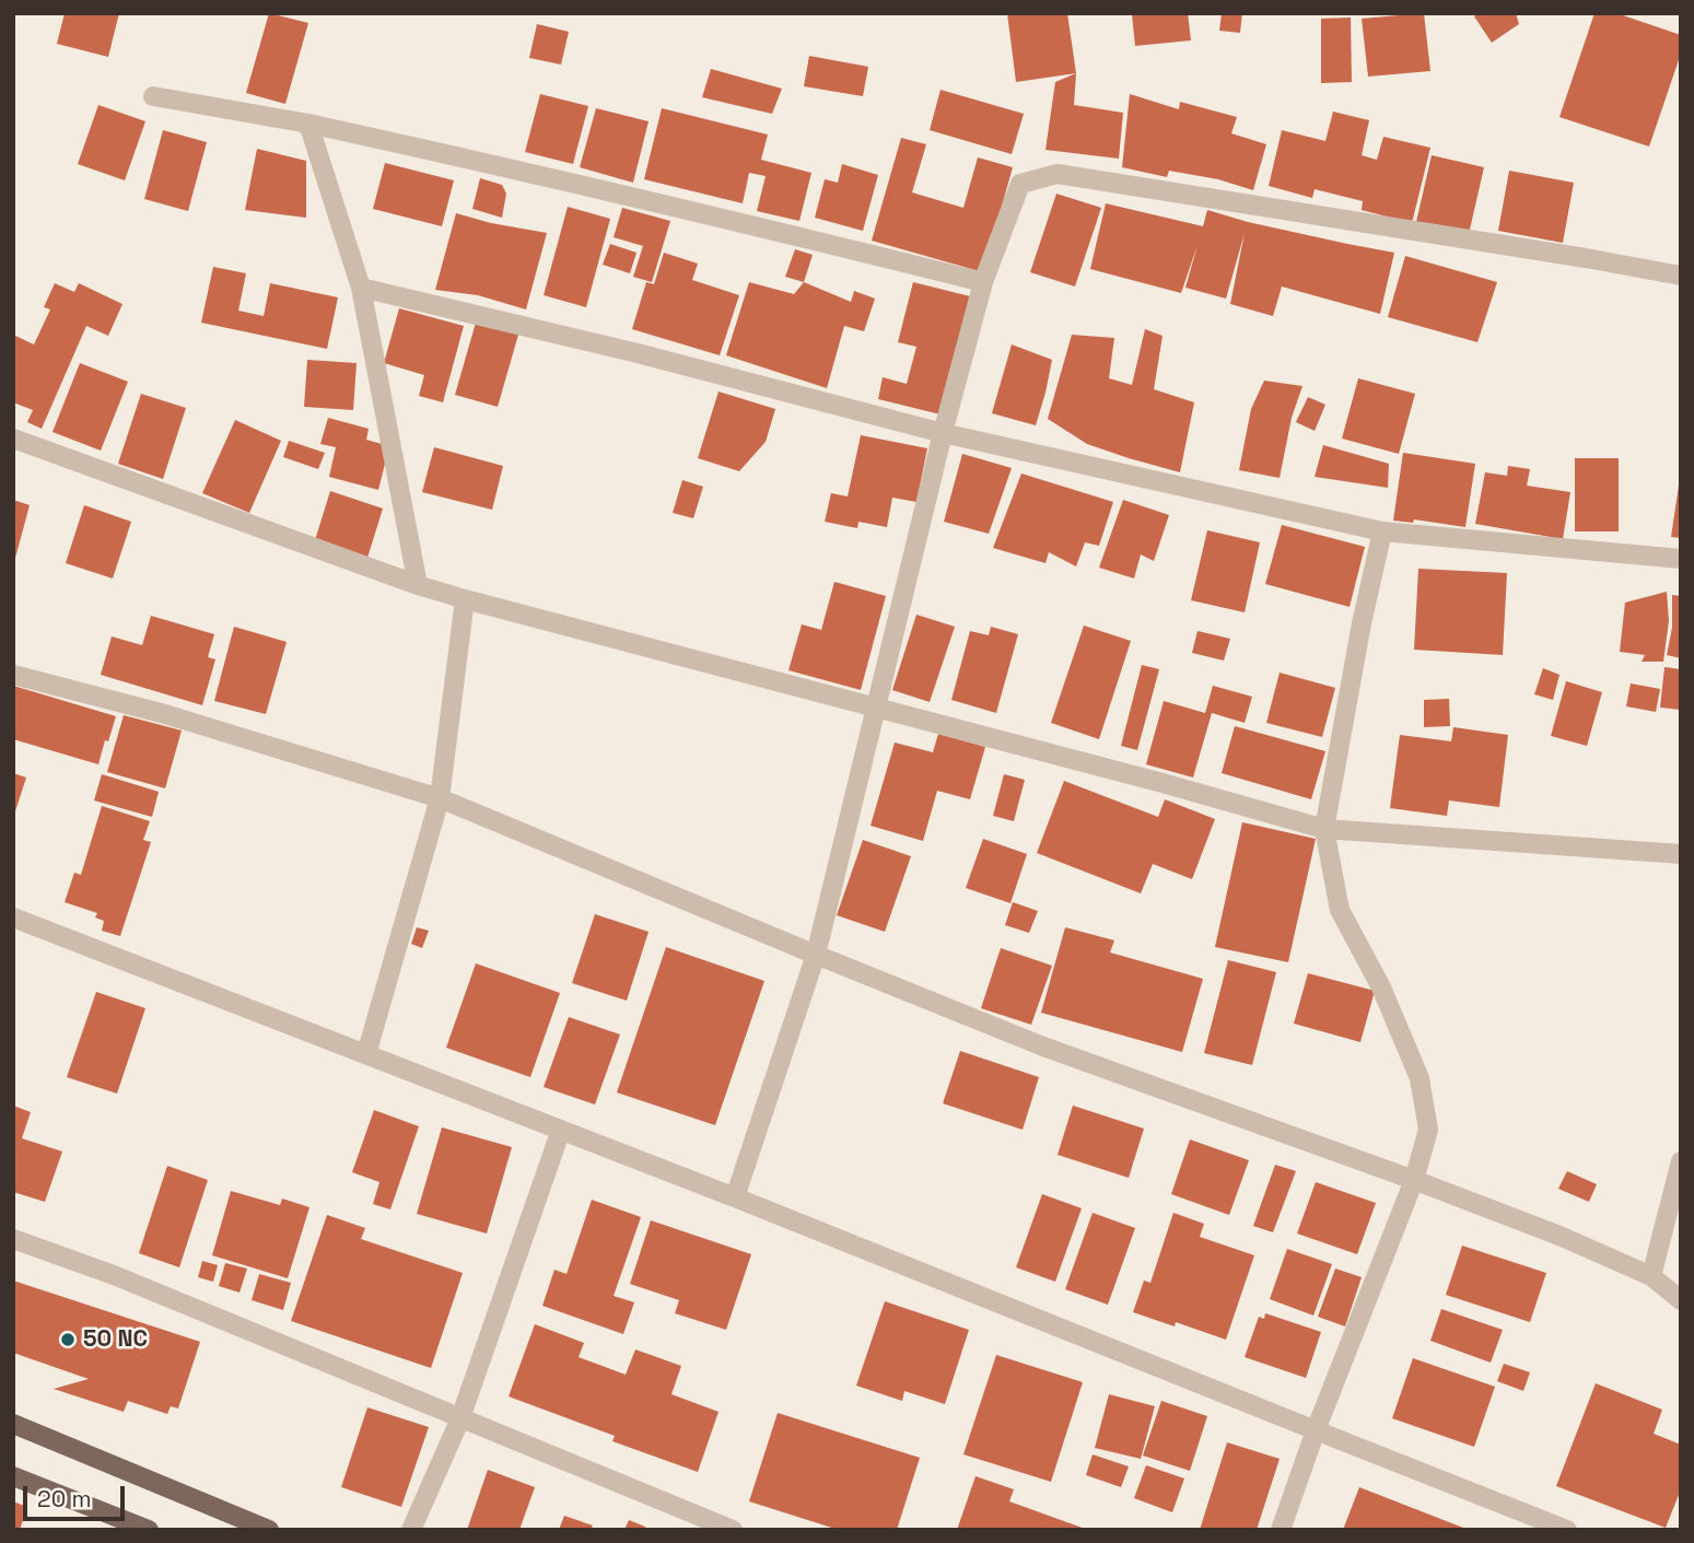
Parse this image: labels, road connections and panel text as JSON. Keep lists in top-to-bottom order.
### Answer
{
  "places": ["50 NC"],
  "scale_bar": "20 m"
}
